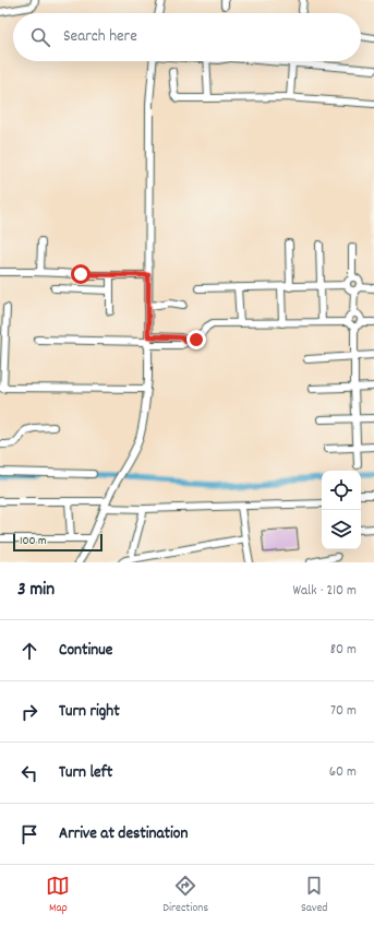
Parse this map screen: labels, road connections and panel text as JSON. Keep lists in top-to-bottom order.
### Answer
{
  "scale_bar": "100 m",
  "page": {
    "search": "Search here",
    "scale": "100 m",
    "heading": ["3 min", "Walk · 210 m"],
    "list": [
      ["Continue", "80 m"],
      ["Turn right", "70 m"],
      ["Turn left", "60 m"],
      "Arrive at destination"
    ],
    "nav": ["Map", "Directions", "Saved"]
  }
}
